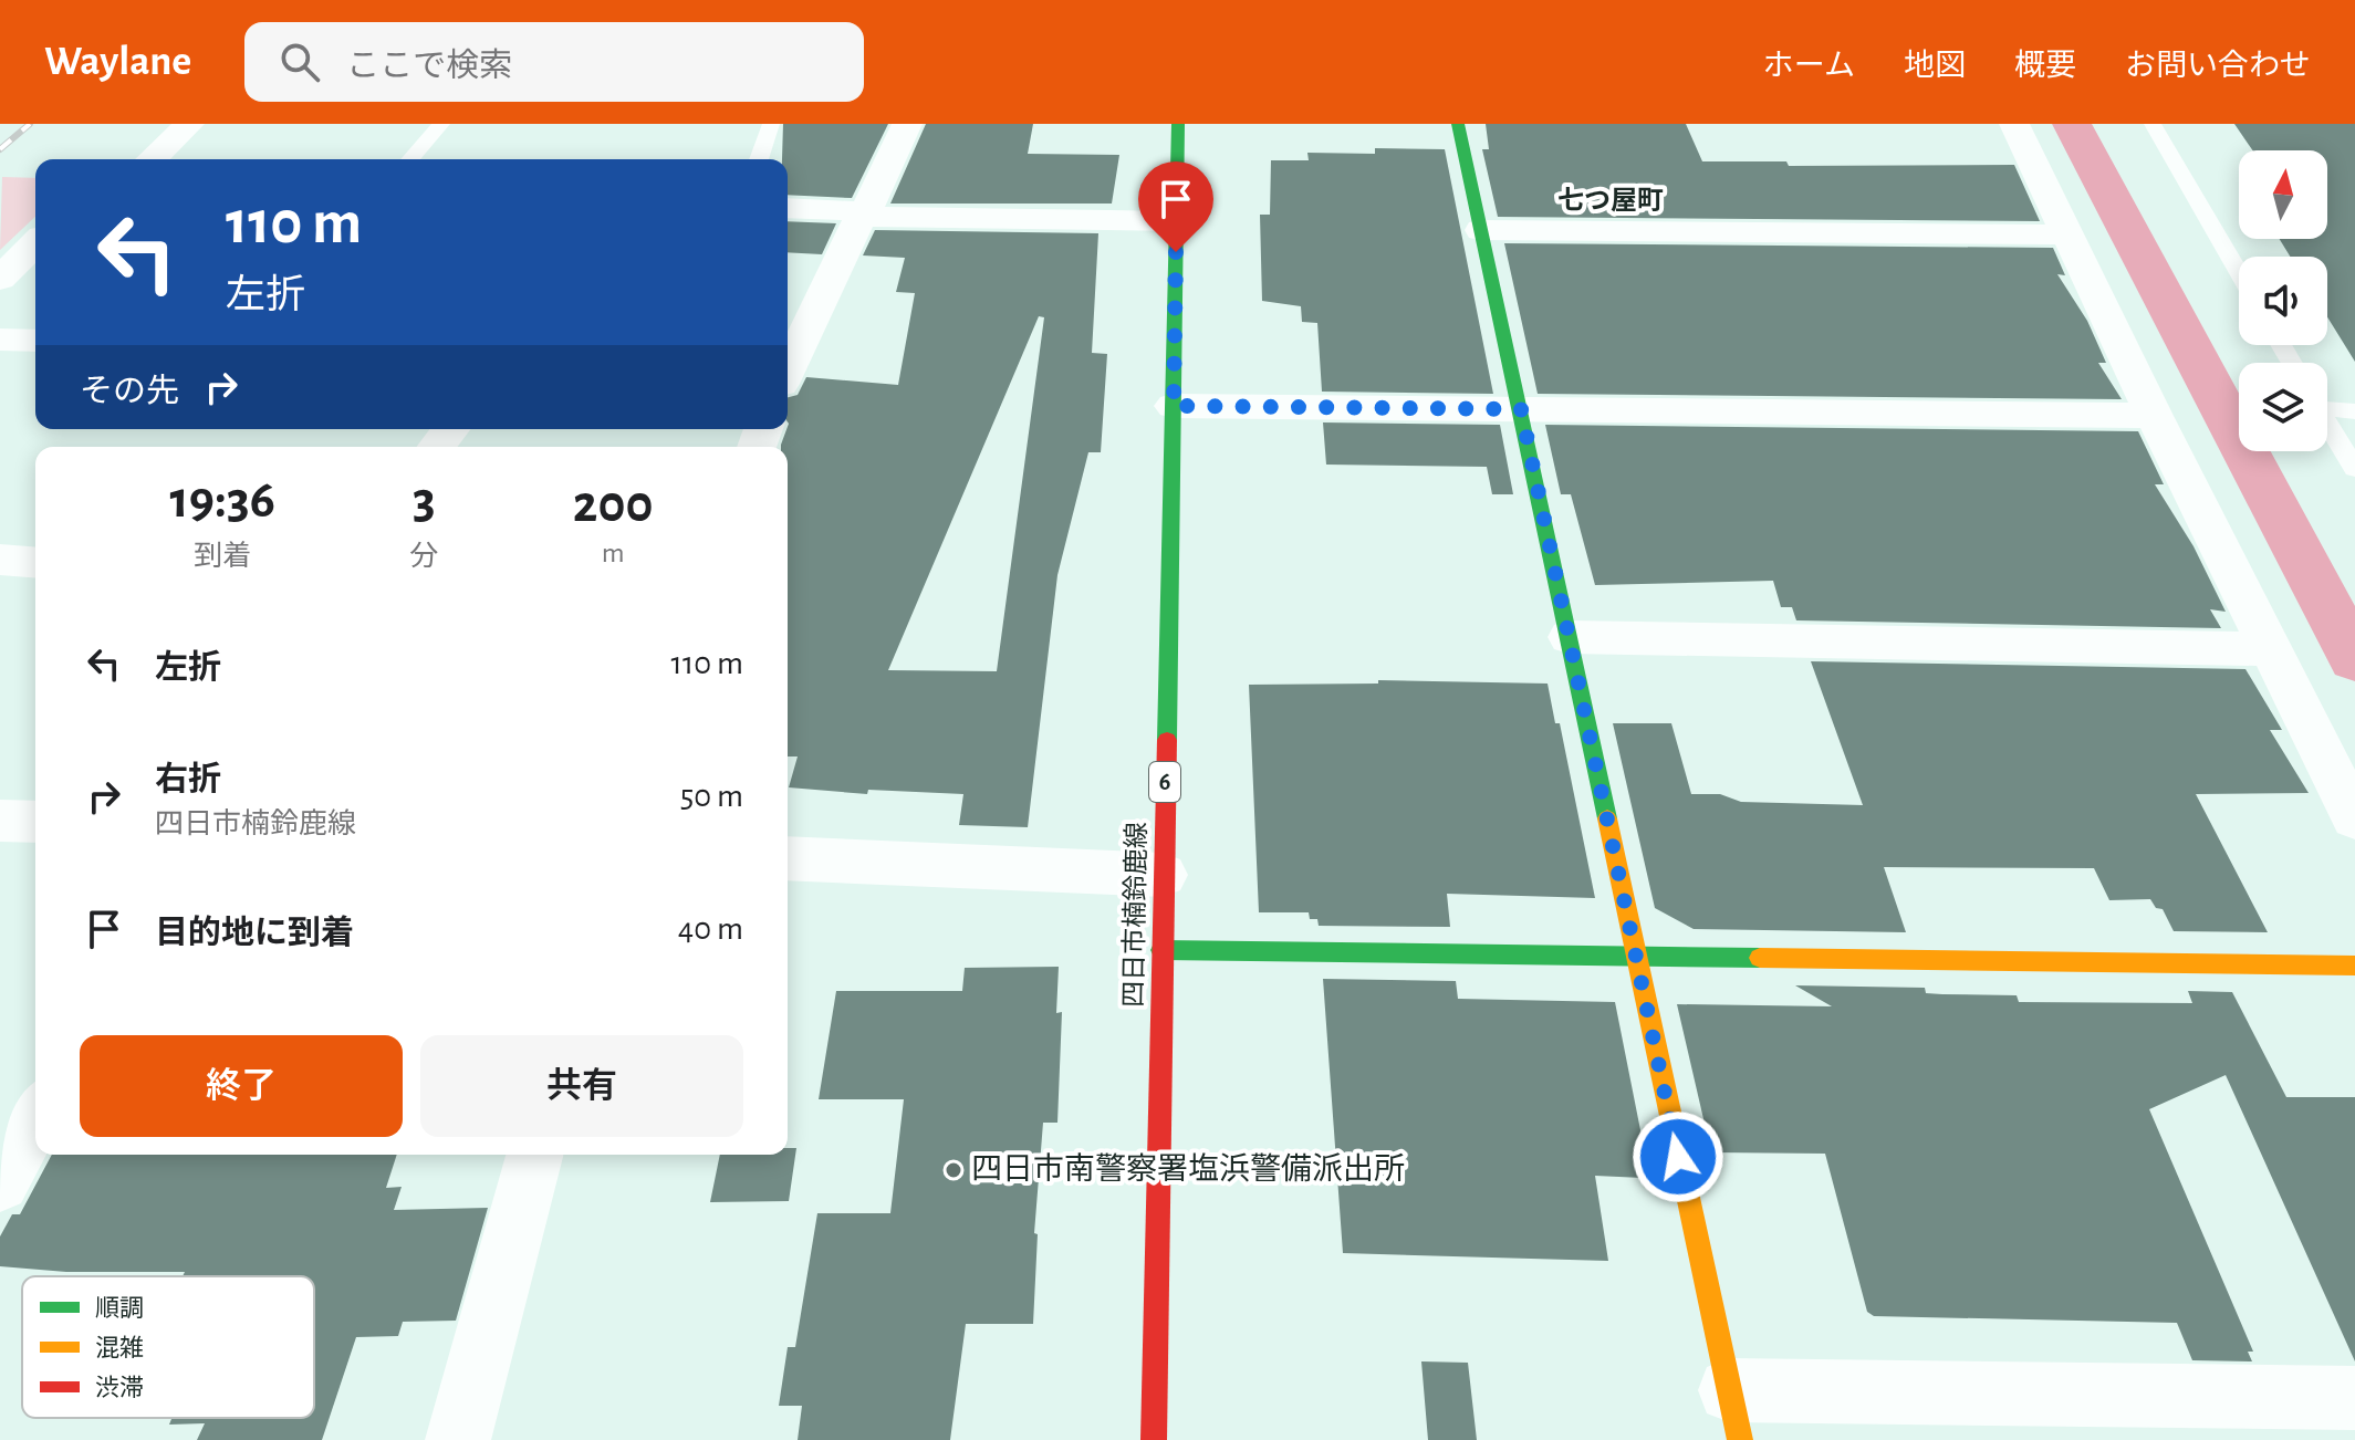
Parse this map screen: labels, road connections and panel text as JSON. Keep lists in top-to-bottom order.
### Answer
{
  "streets": {
    "street": ["6", "四日市楠鈴鹿線"]
  },
  "districts": ["七つ屋町"],
  "places": ["四日市南警察署塩浜警備派出所"],
  "legend": ["順調", "混雑", "渋滞"],
  "north": "top",
  "page": {
    "header": "Waylane",
    "search": "ここで検索",
    "nav": [
      "ホーム",
      "地図",
      "概要",
      "お問い合わせ"
    ],
    "turn": ["110 m", "左折"],
    "then": "その先",
    "eta": [
      "19:36",
      "到着",
      "3",
      "分",
      "200",
      "m"
    ],
    "list": [
      {
        "name": "左折",
        "value": "110 m"
      },
      {
        "name": "右折",
        "note": "四日市楠鈴鹿線",
        "value": "50 m"
      },
      {
        "name": "目的地に到着",
        "value": "40 m"
      }
    ],
    "buttons": ["終了", "共有"]
  }
}
